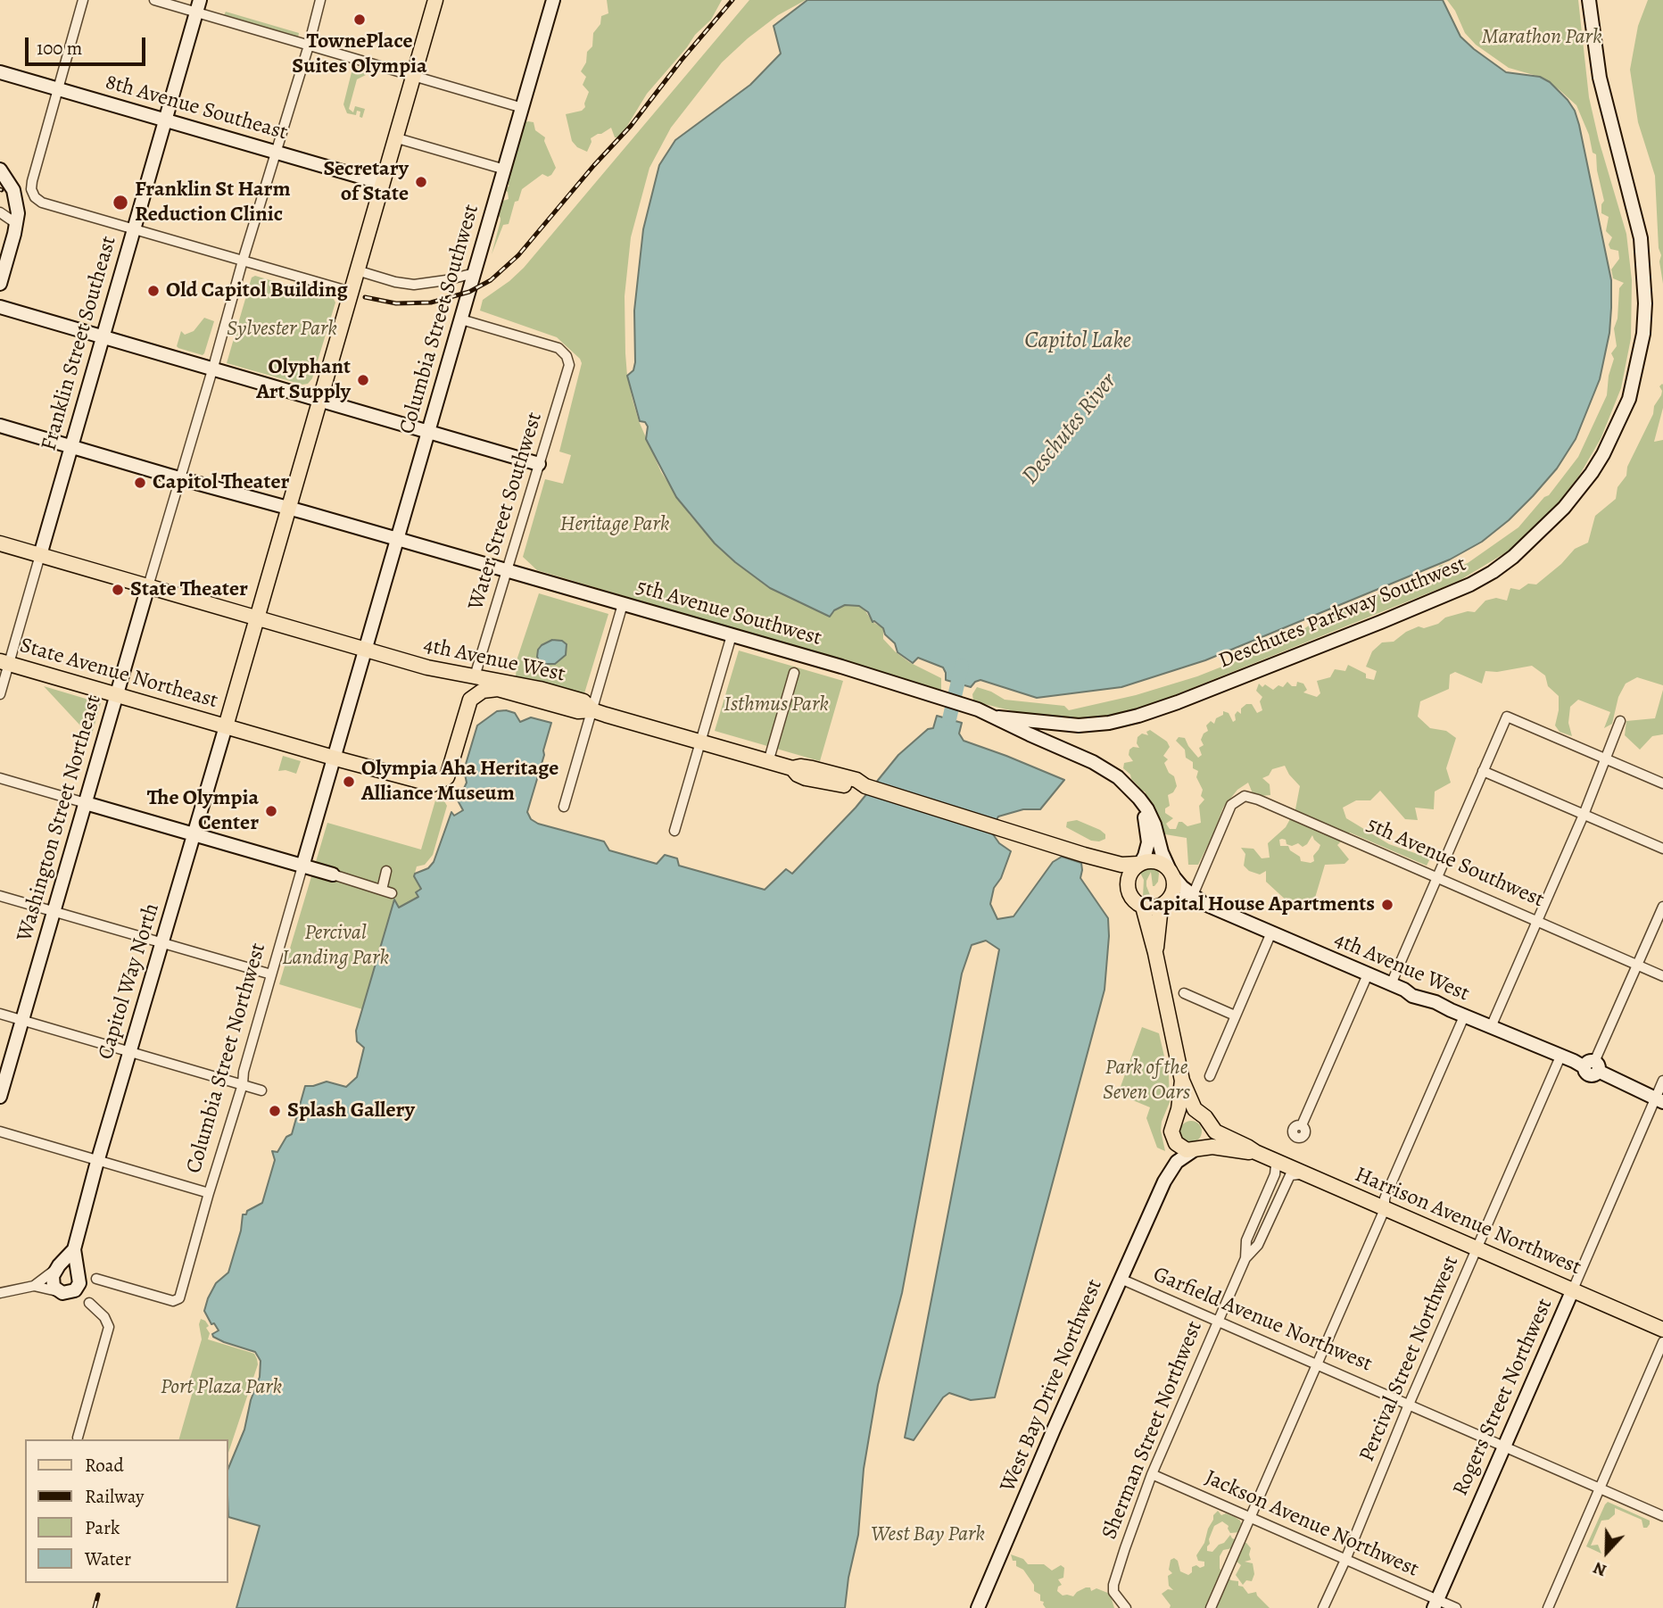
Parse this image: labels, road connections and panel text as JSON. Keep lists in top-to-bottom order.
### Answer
{
  "streets": {
    "main road": ["4th Avenue West", "State Avenue Northeast", "Harrison Avenue Northwest"],
    "street": [
      "8th Avenue Southeast",
      "Columbia Street Southwest",
      "Franklin Street Southeast",
      "Water Street Southwest",
      "5th Avenue Southwest",
      "Deschutes Parkway Southwest",
      "Washington Street Northeast",
      "Capitol Way North",
      "Columbia Street Northwest",
      "Garfield Avenue Northwest",
      "Percival Street Northwest",
      "West Bay Drive Northwest",
      "Rogers Street Northwest",
      "Sherman Street Northwest",
      "Jackson Avenue Northwest"
    ]
  },
  "crossings": [
    ["8th Avenue Southeast", "Franklin Street Southeast"],
    ["Columbia Street Southwest", "Water Street Southwest"],
    ["Columbia Street Southwest", "5th Avenue Southwest"],
    ["Columbia Street Southwest", "4th Avenue West"],
    ["Columbia Street Southwest", "Columbia Street Northwest"],
    ["Franklin Street Southeast", "5th Avenue Southwest"],
    ["Franklin Street Southeast", "4th Avenue West"],
    ["Water Street Southwest", "5th Avenue Southwest"],
    ["Water Street Southwest", "4th Avenue West"],
    ["5th Avenue Southwest", "Deschutes Parkway Southwest"],
    ["5th Avenue Southwest", "4th Avenue West"],
    ["4th Avenue West", "Washington Street Northeast"],
    ["4th Avenue West", "Columbia Street Northwest"],
    ["4th Avenue West", "Percival Street Northwest"],
    ["4th Avenue West", "Rogers Street Northwest"],
    ["State Avenue Northeast", "Washington Street Northeast"],
    ["State Avenue Northeast", "Capitol Way North"],
    ["State Avenue Northeast", "Columbia Street Northwest"],
    ["Harrison Avenue Northwest", "Percival Street Northwest"],
    ["Harrison Avenue Northwest", "West Bay Drive Northwest"],
    ["Harrison Avenue Northwest", "Rogers Street Northwest"],
    ["Harrison Avenue Northwest", "Sherman Street Northwest"],
    ["Garfield Avenue Northwest", "Percival Street Northwest"],
    ["Garfield Avenue Northwest", "West Bay Drive Northwest"],
    ["Garfield Avenue Northwest", "Rogers Street Northwest"],
    ["Garfield Avenue Northwest", "Sherman Street Northwest"],
    ["Percival Street Northwest", "Jackson Avenue Northwest"],
    ["Rogers Street Northwest", "Jackson Avenue Northwest"],
    ["Sherman Street Northwest", "Jackson Avenue Northwest"]
  ],
  "water": ["Capitol Lake", "Deschutes River"],
  "parks": [
    "Marathon Park",
    "Sylvester Park",
    "Heritage Park",
    "Isthmus Park",
    "Percival Landing Park",
    "Park of the Seven Oars",
    "Port Plaza Park",
    "West Bay Park"
  ],
  "places": [
    "TownePlace Suites Olympia",
    "Secretary of State",
    "Franklin St Harm Reduction Clinic",
    "Old Capitol Building",
    "Olyphant Art Supply",
    "Capitol Theater",
    "State Theater",
    "Olympia Aha Heritage Alliance Museum",
    "The Olympia Center",
    "Capital House Apartments",
    "Splash Gallery"
  ],
  "legend": [
    "Road",
    "Railway",
    "Park",
    "Water"
  ],
  "scale_bar": "100 m",
  "north": "bottom"
}
